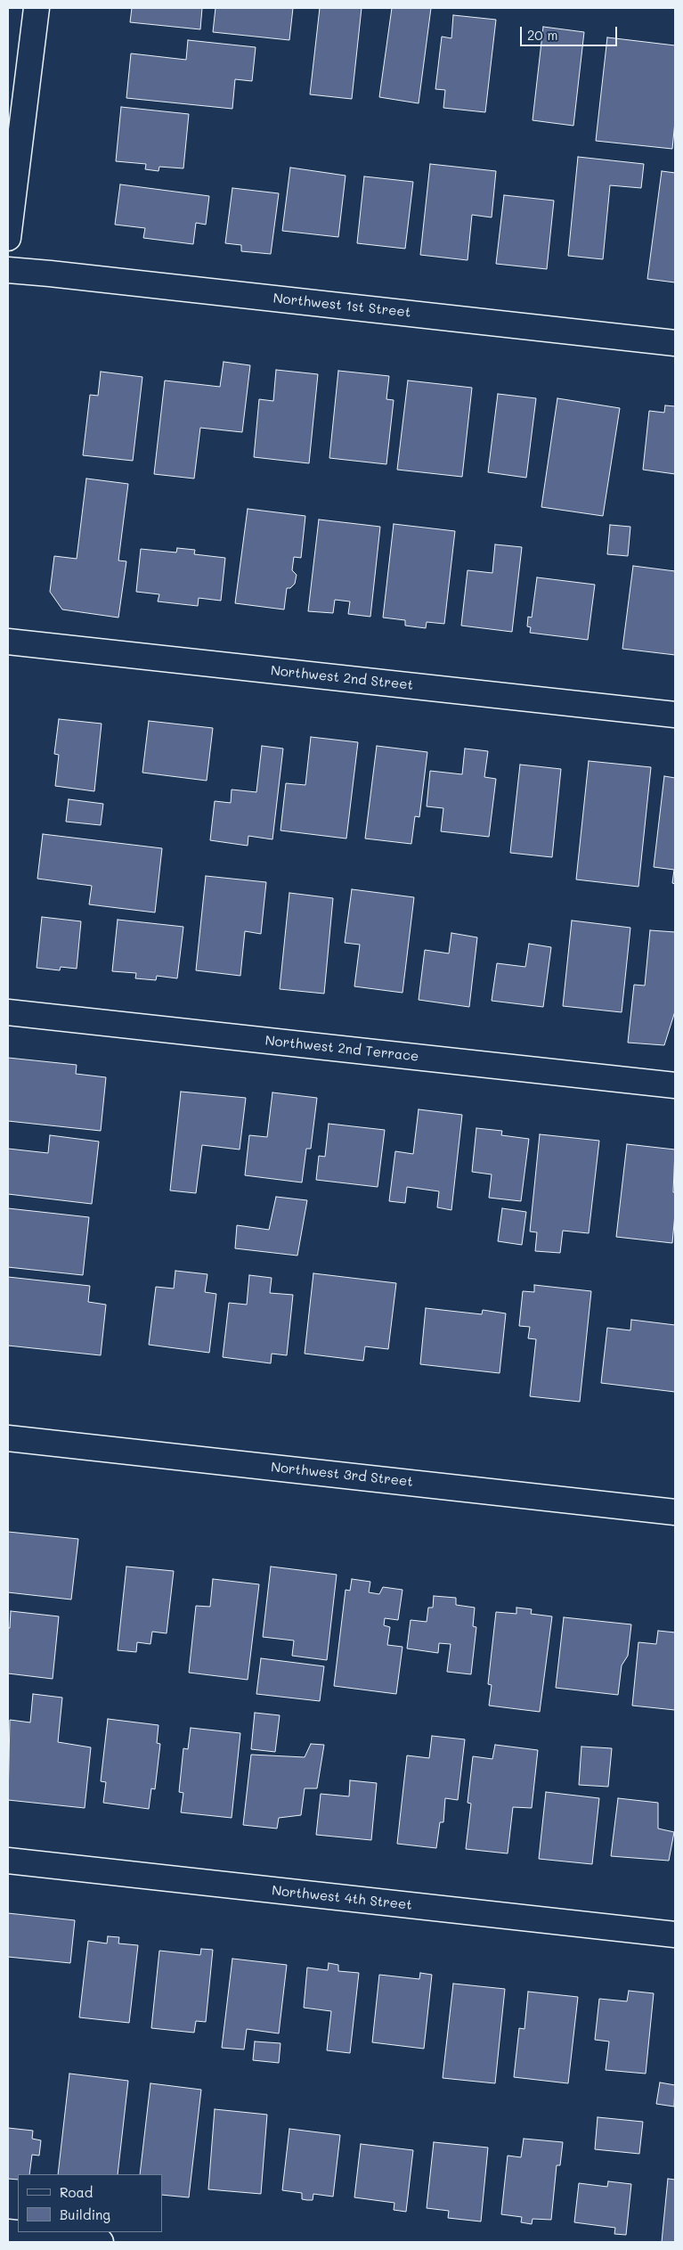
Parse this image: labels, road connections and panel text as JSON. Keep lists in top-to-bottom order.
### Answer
{
  "streets": {
    "street": [
      "Northwest 1st Street",
      "Northwest 2nd Street",
      "Northwest 2nd Terrace",
      "Northwest 3rd Street",
      "Northwest 4th Street"
    ]
  },
  "legend": ["Road", "Building"],
  "scale_bar": "20 m"
}
